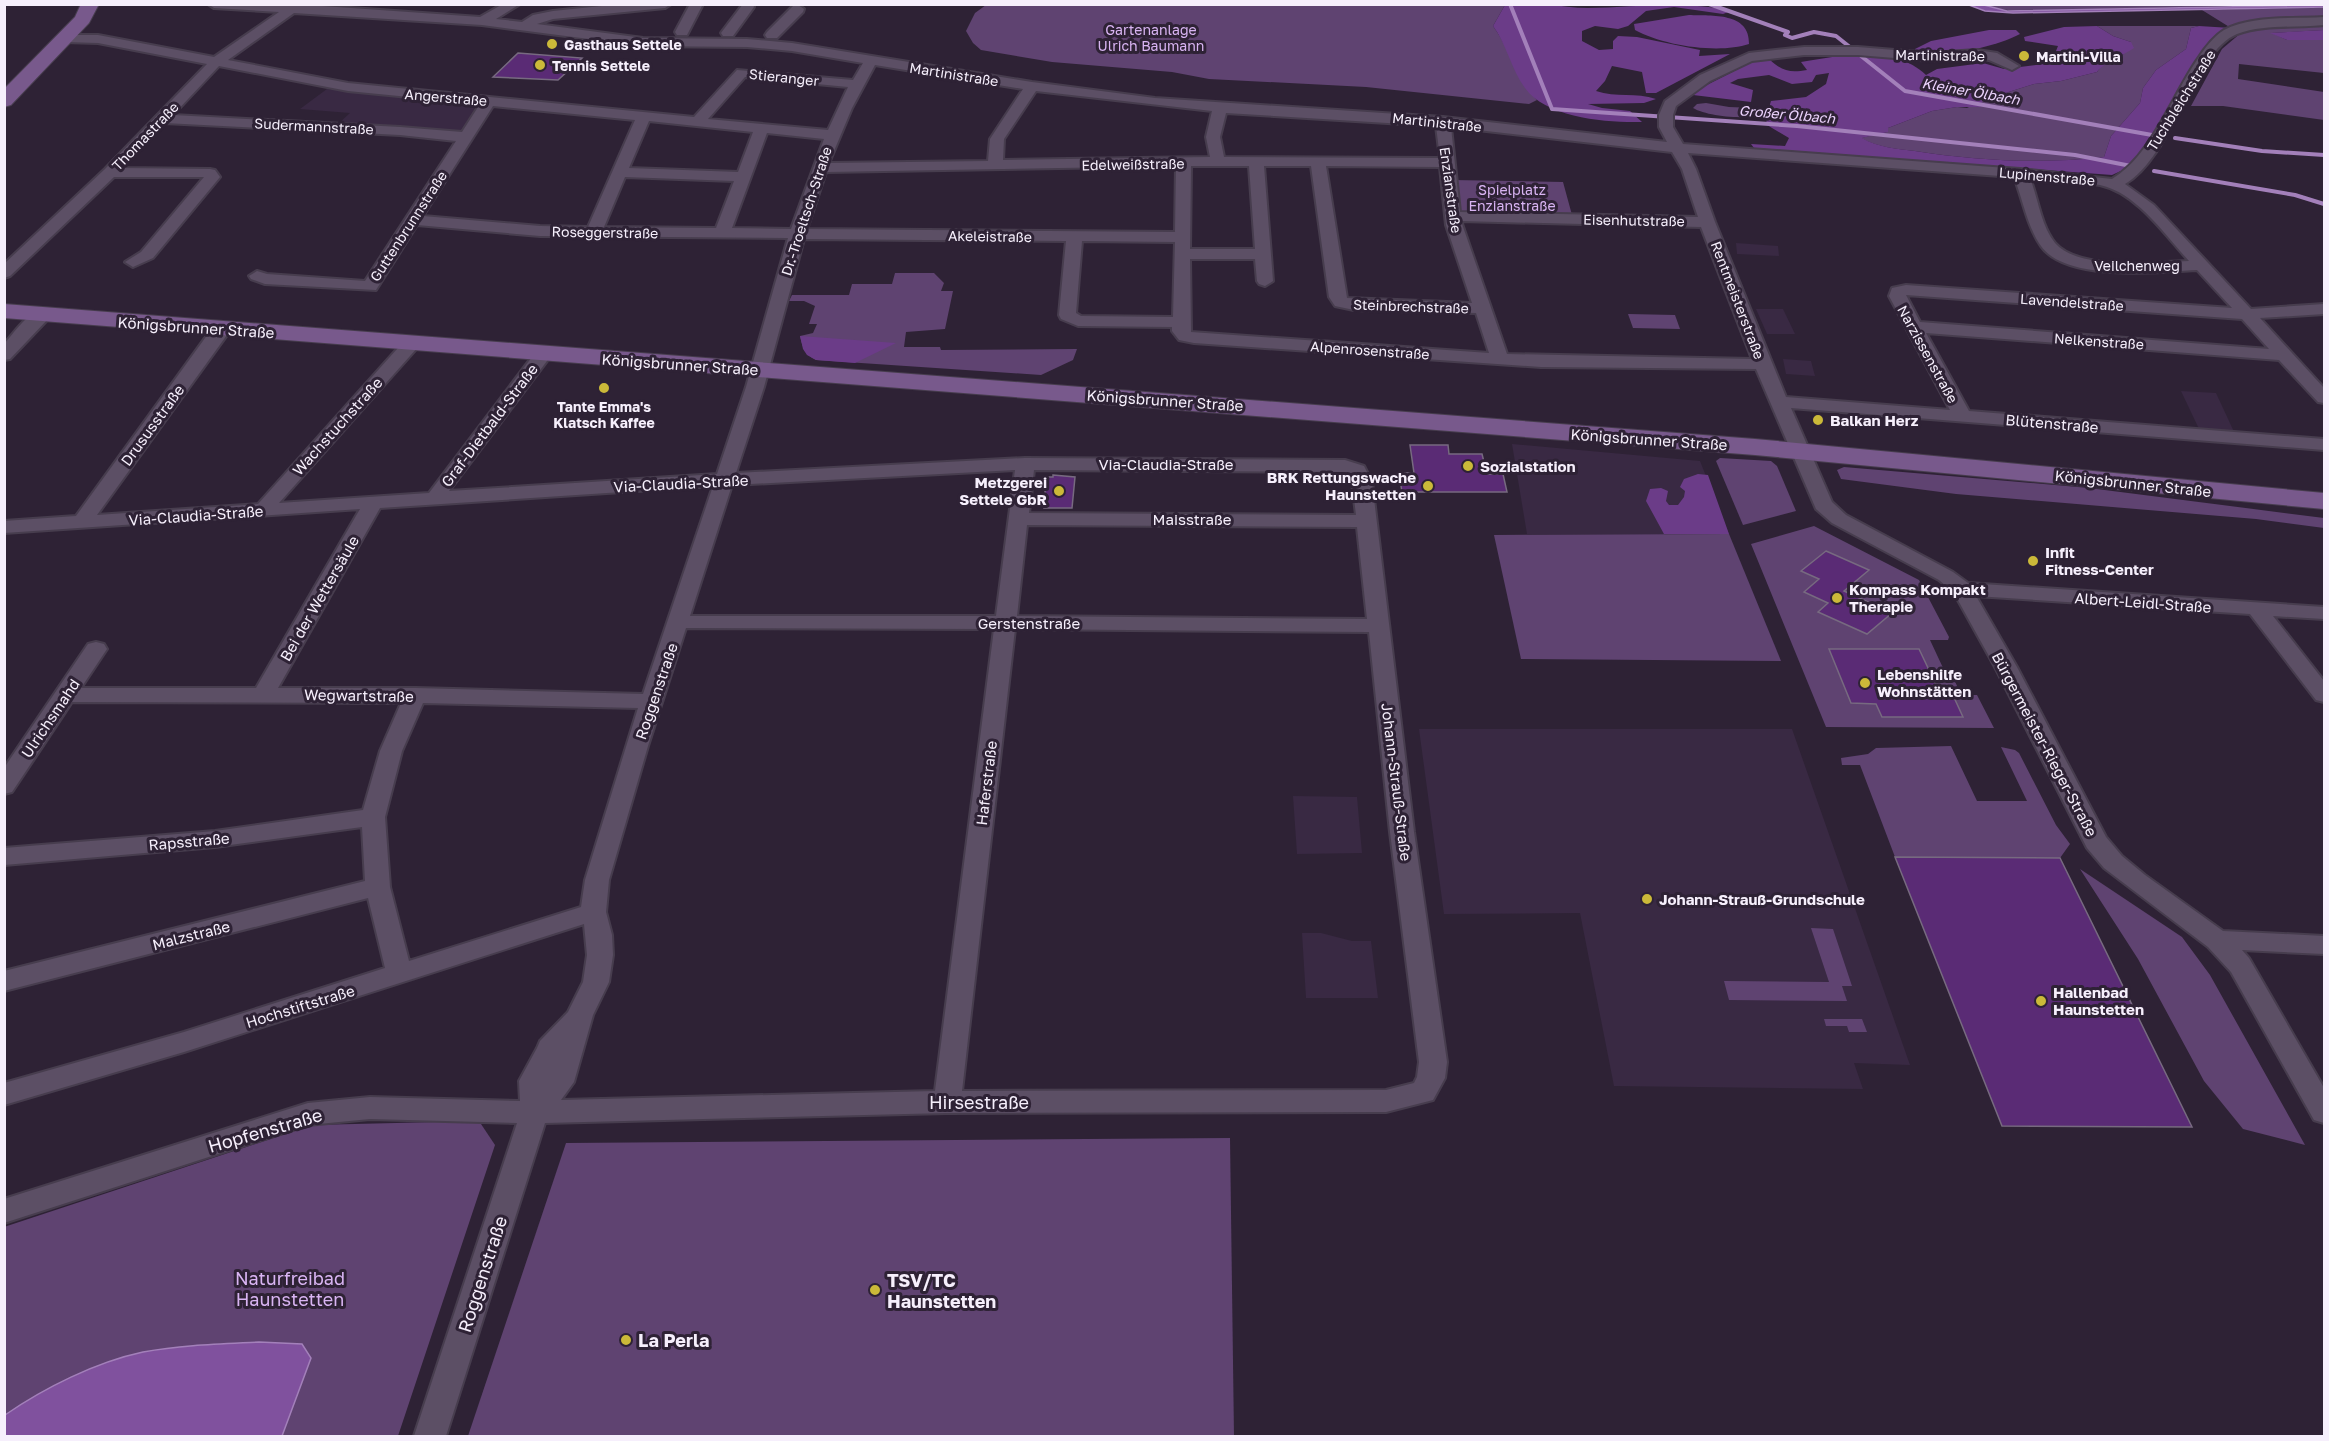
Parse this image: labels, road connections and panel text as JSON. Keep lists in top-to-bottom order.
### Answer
{
  "streets": {
    "main road": ["Königsbrunner Straße"],
    "street": [
      "Martinistraße",
      "Stieranger",
      "Angerstraße",
      "Tuchbleichstraße",
      "Sudermannstraße",
      "Thomastraße",
      "Edelweißstraße",
      "Lupinenstraße",
      "Enzianstraße",
      "Dr.-Troeltsch-Straße",
      "Eisenhutstraße",
      "Guttenbrunnstraße",
      "Roseggerstraße",
      "Akeleistraße",
      "Veilchenweg",
      "Rentmeisterstraße",
      "Lavendelstraße",
      "Steinbrechstraße",
      "Nelkenstraße",
      "Alpenrosenstraße",
      "Narzissenstraße",
      "Blütenstraße",
      "Drususstraße",
      "Graf-Dietbald-Straße",
      "Wachstuchstraße",
      "Via-Claudia-Straße",
      "Maisstraße",
      "Bei der Wettersäule",
      "Albert-Leidl-Straße",
      "Gerstenstraße",
      "Roggenstraße",
      "Wegwartstraße",
      "Ulrichsmahd",
      "Bürgermeister-Rieger-Straße",
      "Johann-Strauß-Straße",
      "Haferstraße",
      "Rapsstraße",
      "Malzstraße",
      "Hochstiftstraße",
      "Hirsestraße",
      "Hopfenstraße"
    ]
  },
  "crossings": [
    ["Martinistraße", "Thomastraße"],
    ["Martinistraße", "Lupinenstraße"],
    ["Martinistraße", "Enzianstraße"],
    ["Martinistraße", "Dr.-Troeltsch-Straße"],
    ["Martinistraße", "Rentmeisterstraße"],
    ["Stieranger", "Angerstraße"],
    ["Stieranger", "Dr.-Troeltsch-Straße"],
    ["Angerstraße", "Thomastraße"],
    ["Angerstraße", "Dr.-Troeltsch-Straße"],
    ["Angerstraße", "Guttenbrunnstraße"],
    ["Tuchbleichstraße", "Lupinenstraße"],
    ["Sudermannstraße", "Thomastraße"],
    ["Sudermannstraße", "Guttenbrunnstraße"],
    ["Edelweißstraße", "Enzianstraße"],
    ["Edelweißstraße", "Dr.-Troeltsch-Straße"],
    ["Edelweißstraße", "Steinbrechstraße"],
    ["Lupinenstraße", "Veilchenweg"],
    ["Lupinenstraße", "Rentmeisterstraße"],
    ["Lupinenstraße", "Lavendelstraße"],
    ["Lupinenstraße", "Nelkenstraße"],
    ["Enzianstraße", "Eisenhutstraße"],
    ["Enzianstraße", "Steinbrechstraße"],
    ["Enzianstraße", "Alpenrosenstraße"],
    ["Dr.-Troeltsch-Straße", "Roseggerstraße"],
    ["Dr.-Troeltsch-Straße", "Akeleistraße"],
    ["Dr.-Troeltsch-Straße", "Königsbrunner Straße"],
    ["Dr.-Troeltsch-Straße", "Roggenstraße"],
    ["Eisenhutstraße", "Rentmeisterstraße"],
    ["Guttenbrunnstraße", "Roseggerstraße"],
    ["Roseggerstraße", "Akeleistraße"],
    ["Rentmeisterstraße", "Königsbrunner Straße"],
    ["Rentmeisterstraße", "Alpenrosenstraße"],
    ["Rentmeisterstraße", "Blütenstraße"],
    ["Rentmeisterstraße", "Bürgermeister-Rieger-Straße"],
    ["Lavendelstraße", "Narzissenstraße"],
    ["Königsbrunner Straße", "Drususstraße"],
    ["Königsbrunner Straße", "Graf-Dietbald-Straße"],
    ["Königsbrunner Straße", "Wachstuchstraße"],
    ["Königsbrunner Straße", "Roggenstraße"],
    ["Königsbrunner Straße", "Bürgermeister-Rieger-Straße"],
    ["Nelkenstraße", "Narzissenstraße"],
    ["Narzissenstraße", "Blütenstraße"],
    ["Drususstraße", "Via-Claudia-Straße"],
    ["Graf-Dietbald-Straße", "Via-Claudia-Straße"],
    ["Wachstuchstraße", "Via-Claudia-Straße"],
    ["Via-Claudia-Straße", "Bei der Wettersäule"],
    ["Via-Claudia-Straße", "Roggenstraße"],
    ["Via-Claudia-Straße", "Johann-Strauß-Straße"],
    ["Via-Claudia-Straße", "Haferstraße"],
    ["Maisstraße", "Johann-Strauß-Straße"],
    ["Maisstraße", "Haferstraße"],
    ["Bei der Wettersäule", "Wegwartstraße"],
    ["Albert-Leidl-Straße", "Bürgermeister-Rieger-Straße"],
    ["Gerstenstraße", "Roggenstraße"],
    ["Gerstenstraße", "Johann-Strauß-Straße"],
    ["Gerstenstraße", "Haferstraße"],
    ["Roggenstraße", "Wegwartstraße"],
    ["Roggenstraße", "Hochstiftstraße"],
    ["Roggenstraße", "Hirsestraße"],
    ["Roggenstraße", "Hopfenstraße"],
    ["Wegwartstraße", "Ulrichsmahd"],
    ["Johann-Strauß-Straße", "Hirsestraße"],
    ["Haferstraße", "Hirsestraße"],
    ["Hirsestraße", "Hopfenstraße"]
  ],
  "water": ["Kleiner Ölbach", "Großer Ölbach"],
  "parks": ["Gartenanlage Ulrich Baumann", "Spielplatz Enzianstraße", "Naturfreibad Haunstetten"],
  "places": [
    "Gasthaus Settele",
    "Martini-Villa",
    "Tennis Settele",
    "Tante Emma's Klatsch Kaffee",
    "Balkan Herz",
    "Sozialstation",
    "BRK Rettungswache Haunstetten",
    "Metzgerei Settele GbR",
    "Infit Fitness-Center",
    "Kompass Kompakt Therapie",
    "Lebenshilfe Wohnstätten",
    "Johann-Strauß-Grundschule",
    "Hallenbad Haunstetten",
    "TSV/TC Haunstetten",
    "La Perla"
  ]
}
